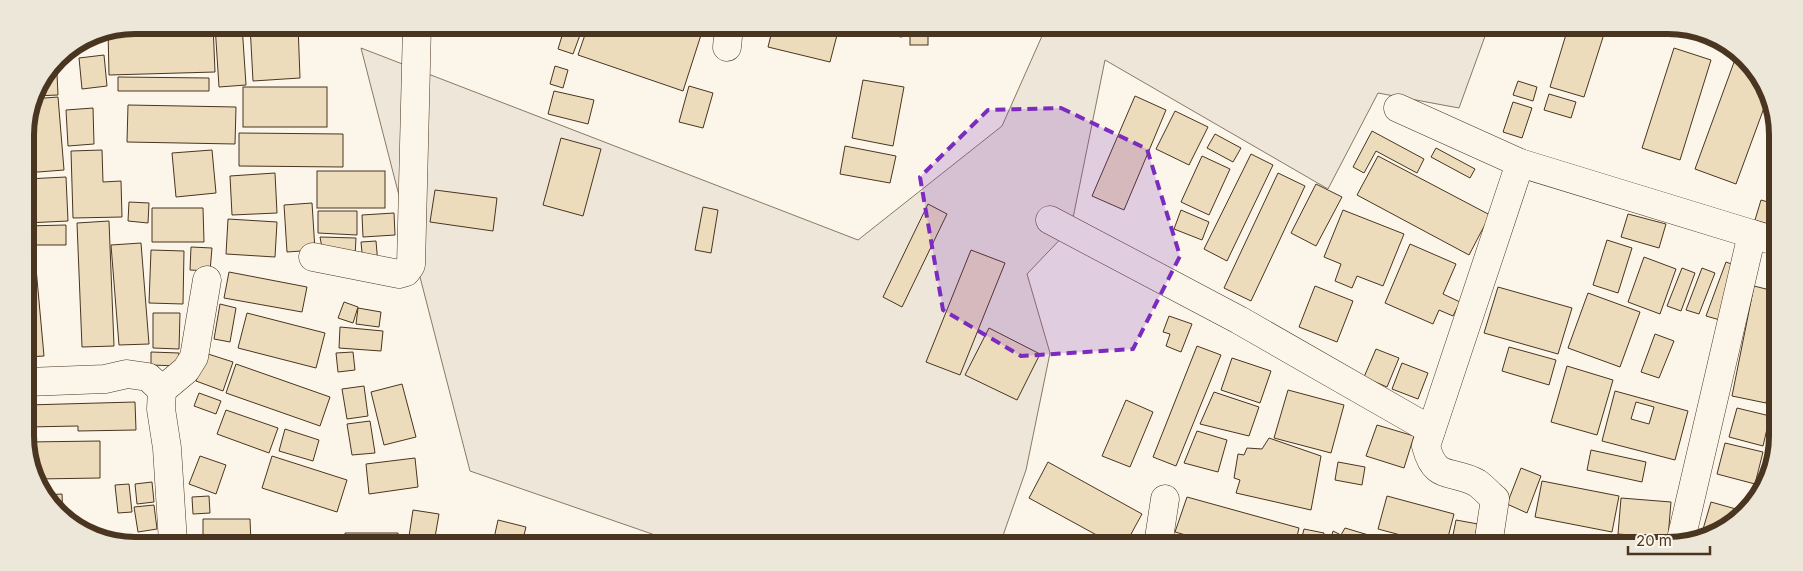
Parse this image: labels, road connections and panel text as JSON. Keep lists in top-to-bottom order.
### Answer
{
  "scale_bar": "20 m"
}
